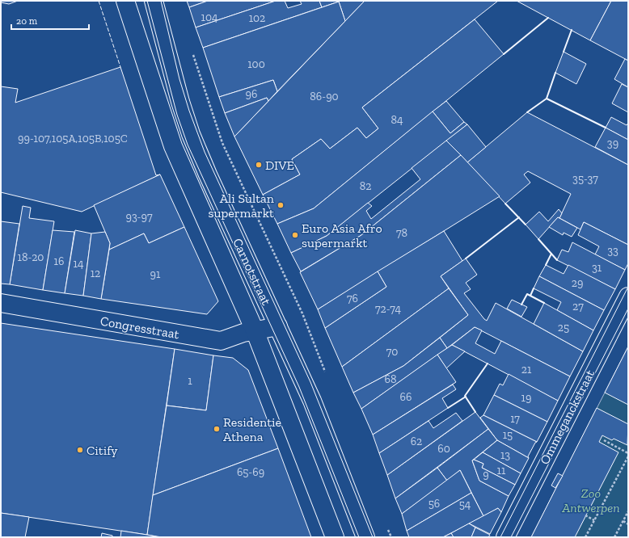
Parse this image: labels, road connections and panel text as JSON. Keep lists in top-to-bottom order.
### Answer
{
  "streets": {
    "main road": ["Carnotstraat", "Congresstraat", "Ommeganckstraat"]
  },
  "crossings": [
    ["Carnotstraat", "Congresstraat"]
  ],
  "parks": ["Zoo Antwerpen"],
  "places": [
    "DIVE",
    "Ali Sultan supermarkt",
    "Euro Asia Afro supermarkt",
    "Residentie Athena",
    "Citify"
  ],
  "house_numbers": [
    "104",
    "102",
    "100",
    "96",
    "86-90",
    "84",
    "99-107,105A,105B,105C",
    "39",
    "35-37",
    "82",
    "93-97",
    "78",
    "33",
    "18-20",
    "16",
    "14",
    "31",
    "12",
    "91",
    "29",
    "76",
    "27",
    "72-74",
    "25",
    "70",
    "21",
    "68",
    "1",
    "66",
    "19",
    "17",
    "15",
    "62",
    "60",
    "13",
    "11",
    "65-69",
    "9",
    "56",
    "54"
  ],
  "scale_bar": "20 m"
}
